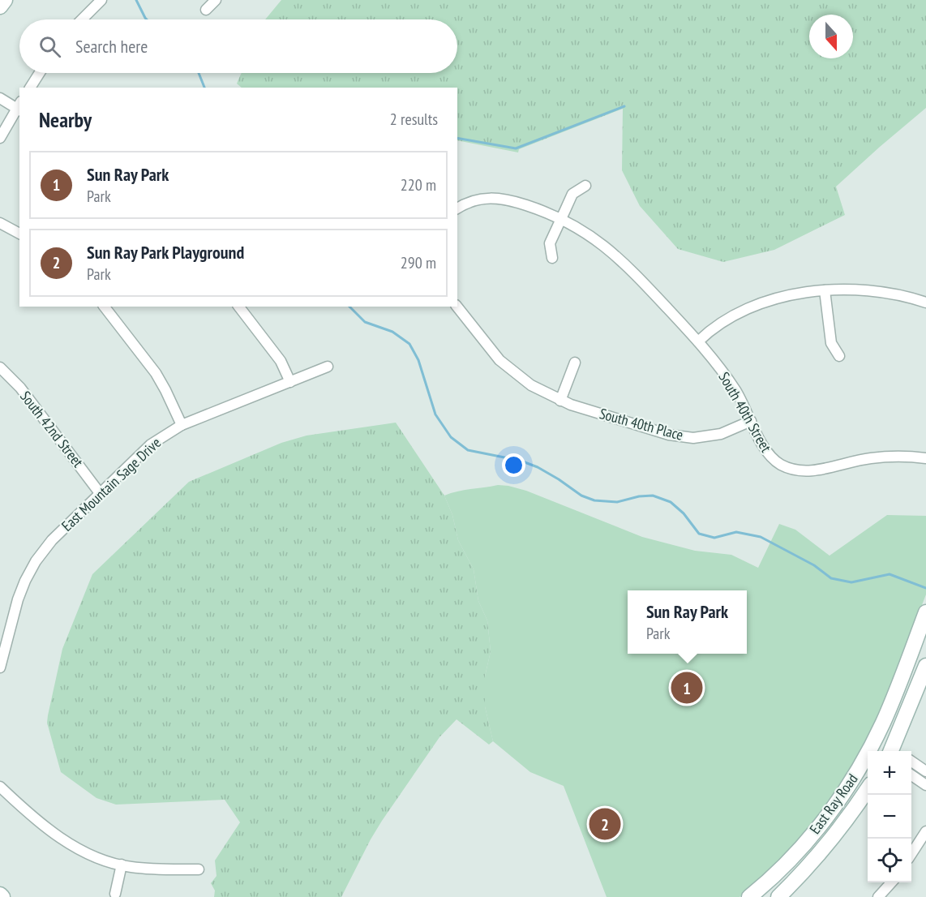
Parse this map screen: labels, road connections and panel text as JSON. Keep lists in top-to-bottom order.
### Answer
{
  "streets": {
    "main road": ["East Ray Road"],
    "street": [
      "South 40th Street",
      "South 40th Place",
      "South 42nd Street",
      "East Mountain Sage Drive"
    ]
  },
  "crossings": [
    ["South 40th Street", "South 40th Place"],
    ["South 42nd Street", "East Mountain Sage Drive"]
  ],
  "north": "bottom",
  "page": {
    "search": "Search here",
    "heading": ["Nearby", "2 results"],
    "list": [
      {
        "mark": "1",
        "name": "Sun Ray Park",
        "note": "Park",
        "value": "220 m"
      },
      {
        "mark": "2",
        "name": "Sun Ray Park Playground",
        "note": "Park",
        "value": "290 m"
      }
    ],
    "popup": ["Sun Ray Park", "Park"],
    "pins": ["1", "2"],
    "map_buttons": ["+", "−"]
  }
}
